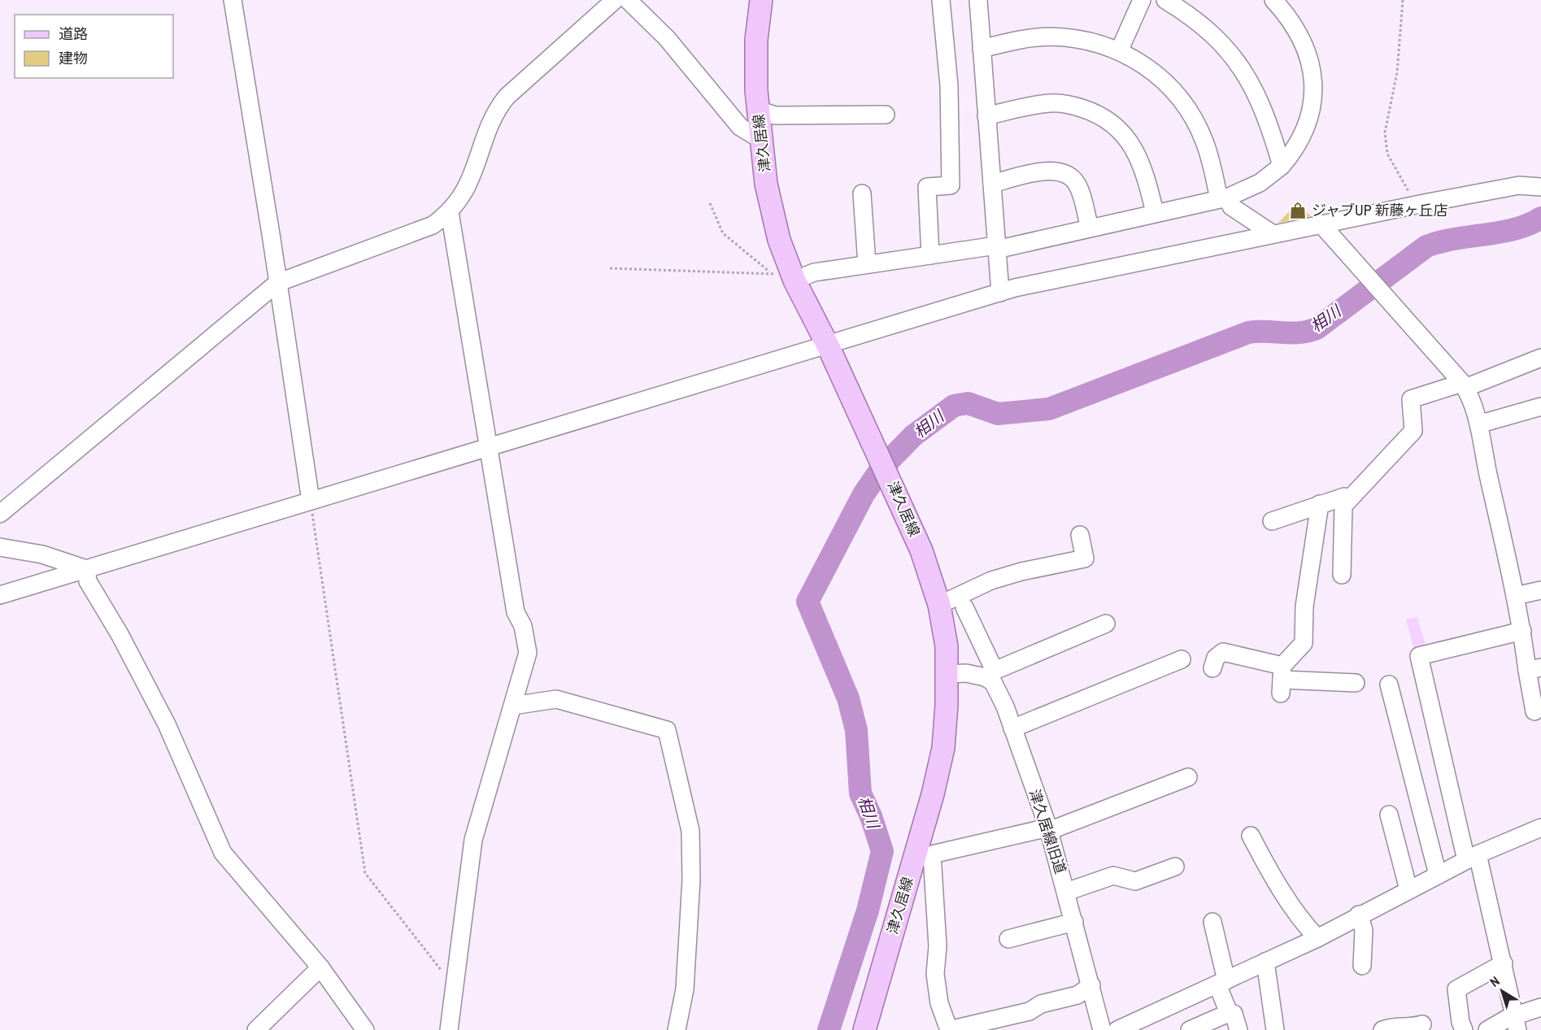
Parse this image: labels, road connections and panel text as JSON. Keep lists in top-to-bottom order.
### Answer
{
  "streets": {
    "main road": ["津久居線"],
    "street": ["津久居線旧道"]
  },
  "water": ["相川"],
  "places": {
    "shop": ["ジャブUP 新藤ヶ丘店"]
  },
  "legend": ["道路", "建物"],
  "north": "top left"
}
